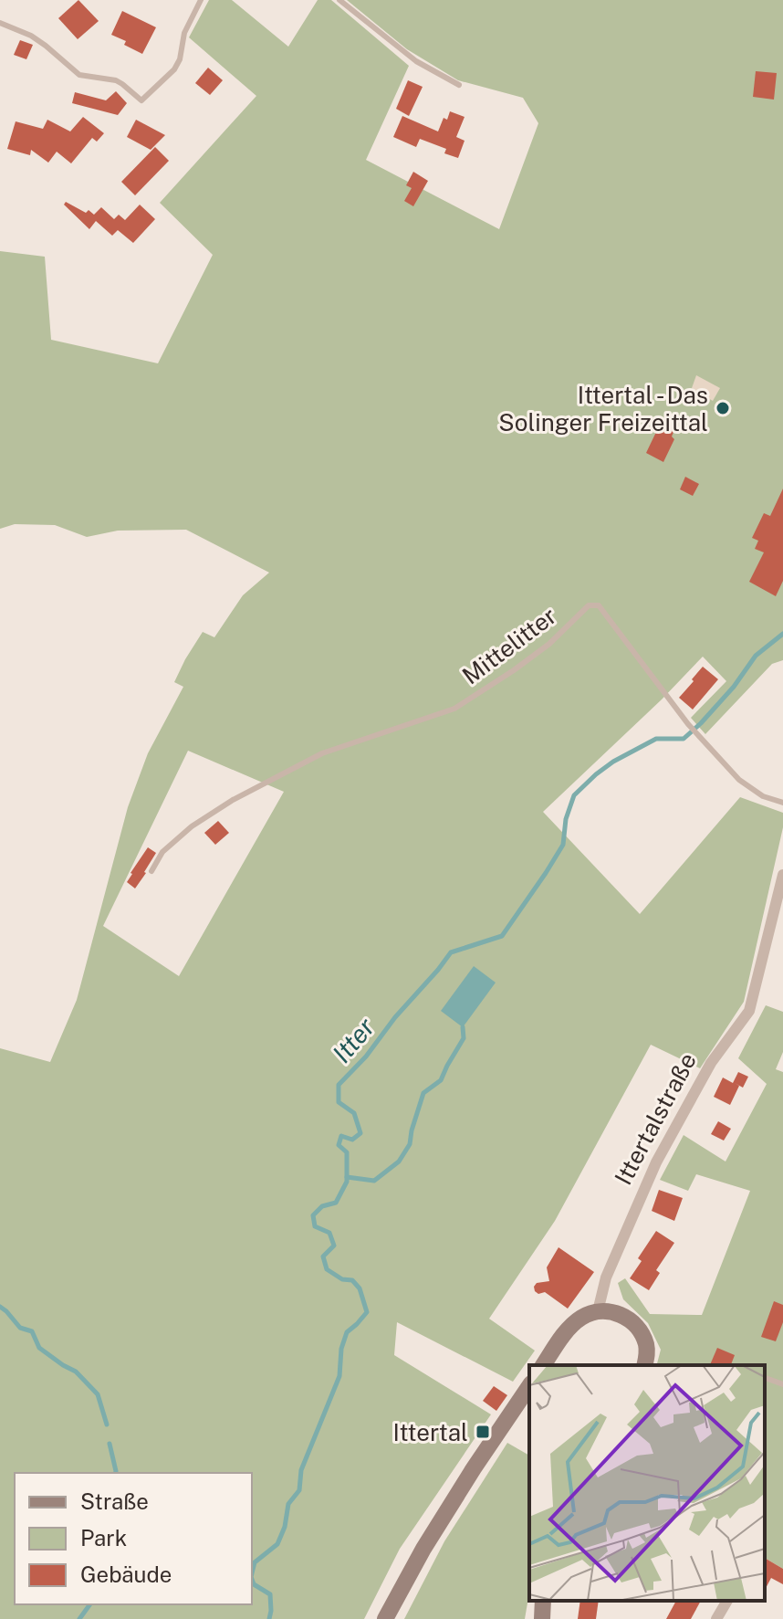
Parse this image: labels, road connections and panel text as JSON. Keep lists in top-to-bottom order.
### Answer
{
  "streets": {
    "street": ["Ittertalstraße"],
    "lane": ["Mittelitter"]
  },
  "water": ["Itter"],
  "places": {
    "other": ["Ittertal - Das Solinger Freizeittal"],
    "transit": ["Ittertal"]
  },
  "legend": ["Straße", "Park", "Gebäude"]
}
